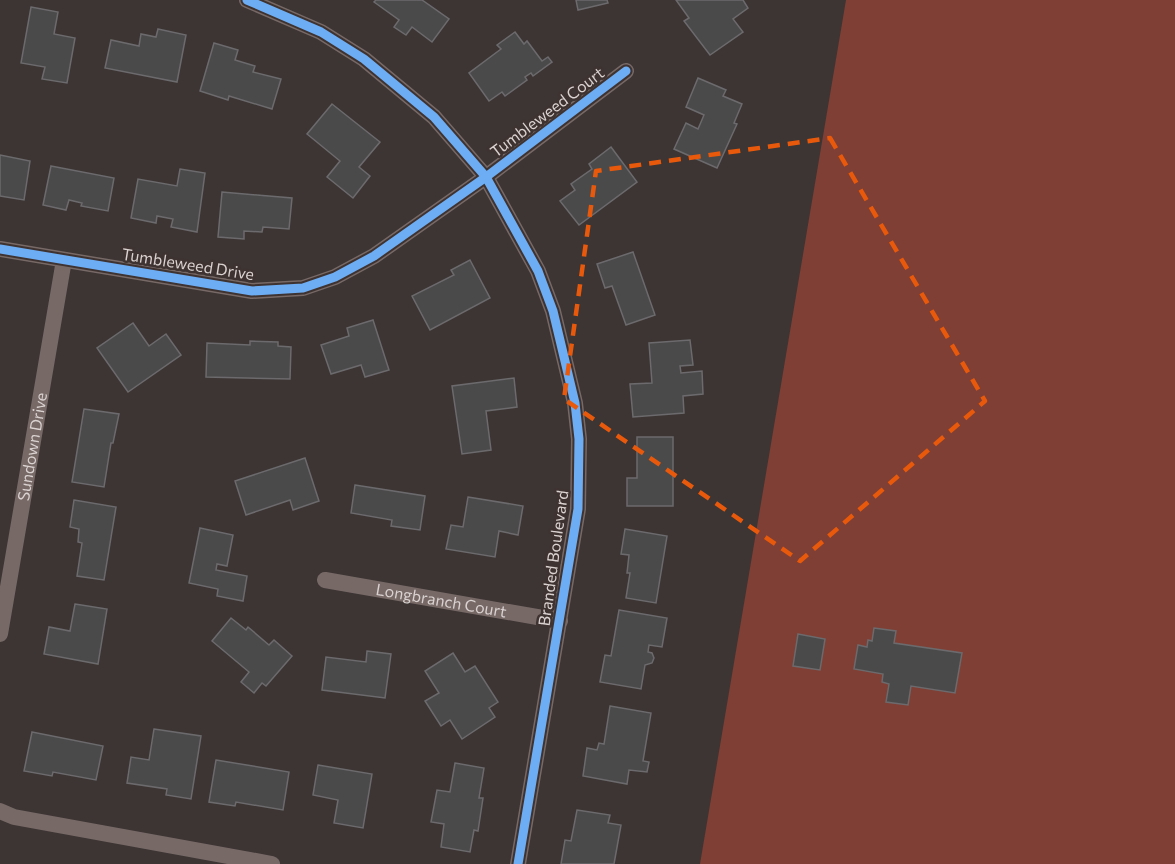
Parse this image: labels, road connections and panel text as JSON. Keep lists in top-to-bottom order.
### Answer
{
  "streets": {
    "street": [
      "Tumbleweed Court",
      "Tumbleweed Drive",
      "Sundown Drive",
      "Branded Boulevard",
      "Longbranch Court"
    ]
  },
  "crossings": [
    ["Tumbleweed Court", "Tumbleweed Drive"],
    ["Tumbleweed Court", "Branded Boulevard"],
    ["Tumbleweed Drive", "Sundown Drive"],
    ["Tumbleweed Drive", "Branded Boulevard"],
    ["Branded Boulevard", "Longbranch Court"]
  ]
}
